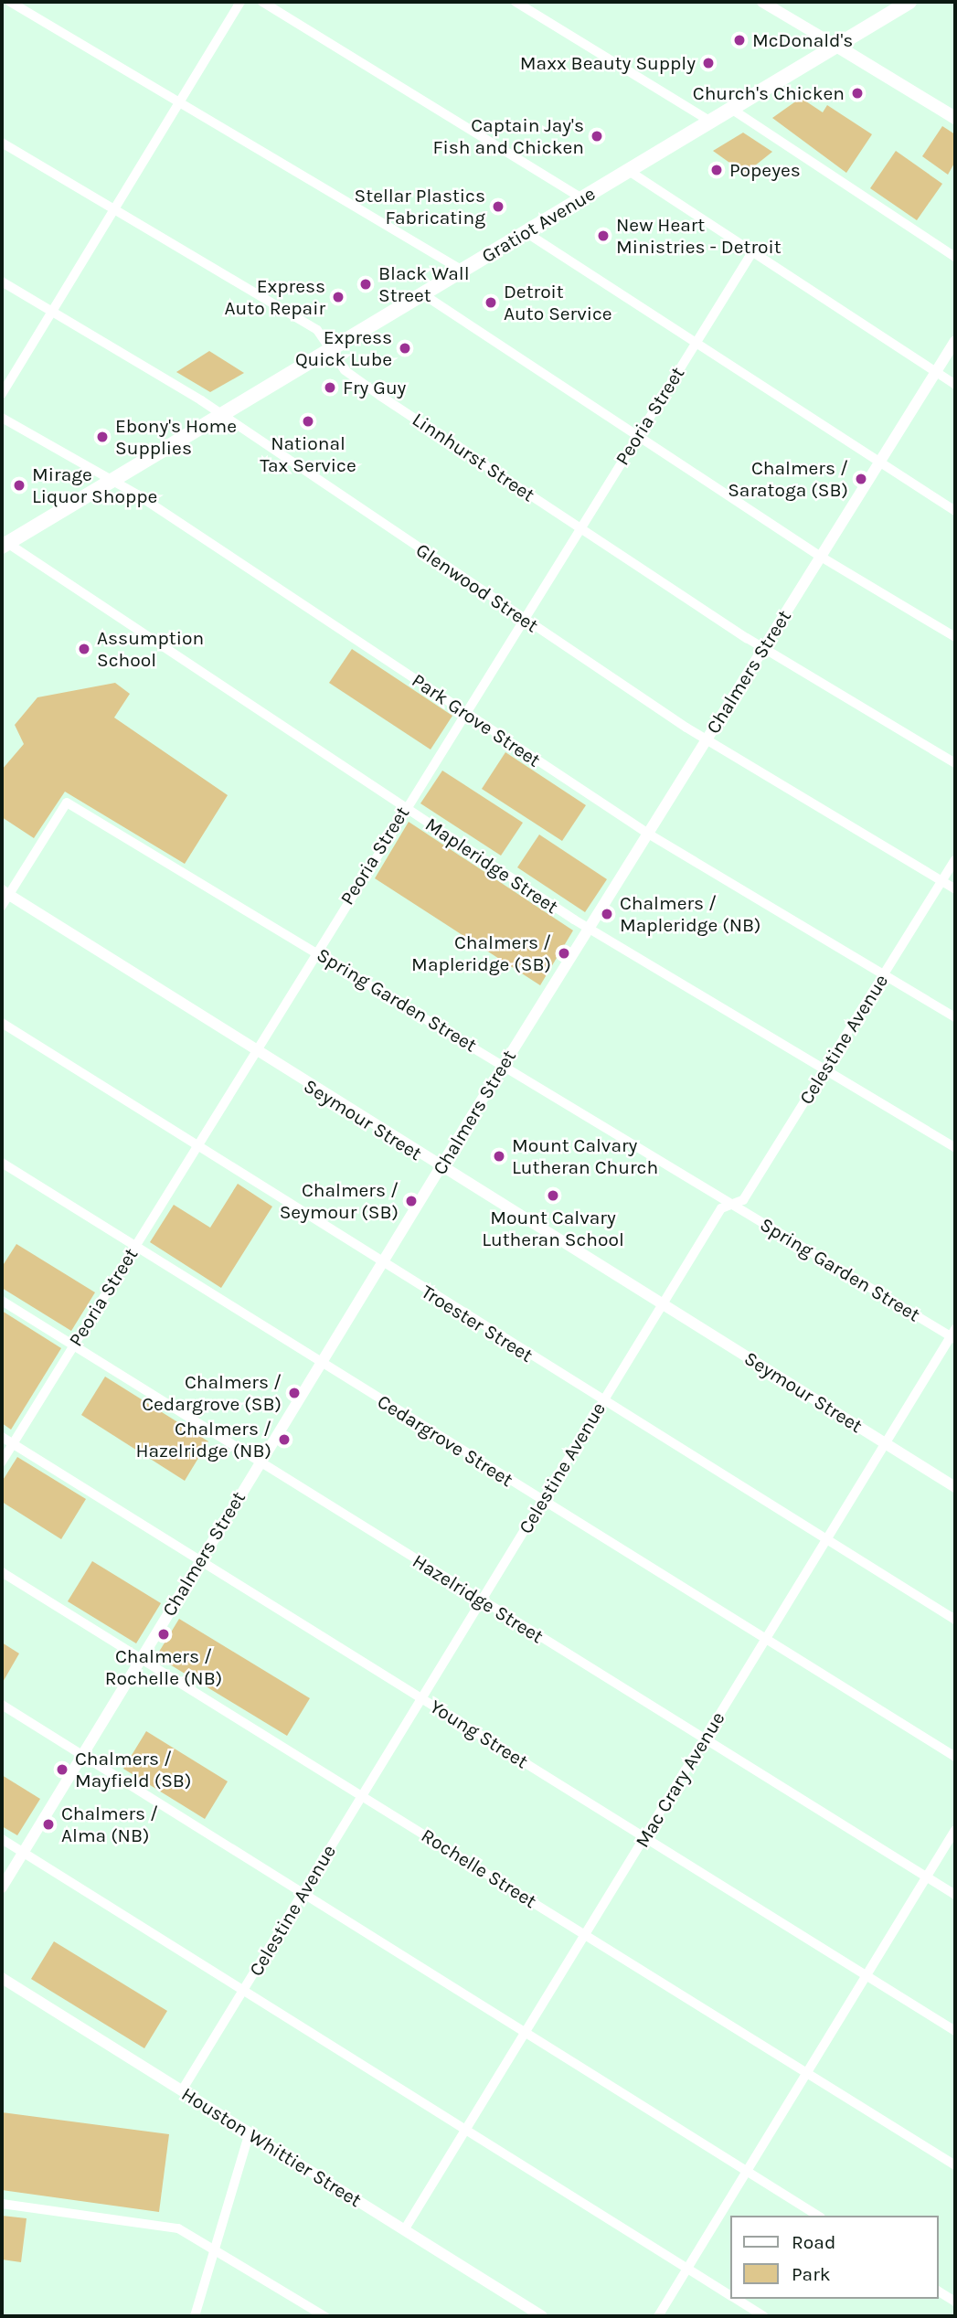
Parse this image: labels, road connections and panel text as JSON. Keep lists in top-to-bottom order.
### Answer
{
  "streets": {
    "main road": ["Gratiot Avenue"],
    "street": [
      "Peoria Street",
      "Linnhurst Street",
      "Glenwood Street",
      "Chalmers Street",
      "Park Grove Street",
      "Mapleridge Street",
      "Spring Garden Street",
      "Celestine Avenue",
      "Seymour Street",
      "Troester Street",
      "Cedargrove Street",
      "Hazelridge Street",
      "Young Street",
      "Mac Crary Avenue",
      "Rochelle Street",
      "Houston Whittier Street"
    ]
  },
  "crossings": [
    ["Gratiot Avenue", "Linnhurst Street"],
    ["Gratiot Avenue", "Glenwood Street"],
    ["Gratiot Avenue", "Park Grove Street"],
    ["Gratiot Avenue", "Mapleridge Street"],
    ["Peoria Street", "Linnhurst Street"],
    ["Peoria Street", "Glenwood Street"],
    ["Peoria Street", "Park Grove Street"],
    ["Peoria Street", "Mapleridge Street"],
    ["Peoria Street", "Spring Garden Street"],
    ["Peoria Street", "Seymour Street"],
    ["Peoria Street", "Troester Street"],
    ["Peoria Street", "Cedargrove Street"],
    ["Peoria Street", "Hazelridge Street"],
    ["Peoria Street", "Young Street"],
    ["Linnhurst Street", "Chalmers Street"],
    ["Glenwood Street", "Chalmers Street"],
    ["Glenwood Street", "Celestine Avenue"],
    ["Chalmers Street", "Park Grove Street"],
    ["Chalmers Street", "Mapleridge Street"],
    ["Chalmers Street", "Spring Garden Street"],
    ["Chalmers Street", "Seymour Street"],
    ["Chalmers Street", "Troester Street"],
    ["Chalmers Street", "Cedargrove Street"],
    ["Chalmers Street", "Hazelridge Street"],
    ["Chalmers Street", "Young Street"],
    ["Chalmers Street", "Rochelle Street"],
    ["Park Grove Street", "Celestine Avenue"],
    ["Mapleridge Street", "Celestine Avenue"],
    ["Spring Garden Street", "Celestine Avenue"],
    ["Spring Garden Street", "Seymour Street"],
    ["Spring Garden Street", "Mac Crary Avenue"],
    ["Celestine Avenue", "Seymour Street"],
    ["Celestine Avenue", "Troester Street"],
    ["Celestine Avenue", "Cedargrove Street"],
    ["Celestine Avenue", "Hazelridge Street"],
    ["Celestine Avenue", "Young Street"],
    ["Celestine Avenue", "Rochelle Street"],
    ["Celestine Avenue", "Houston Whittier Street"],
    ["Seymour Street", "Mac Crary Avenue"],
    ["Troester Street", "Mac Crary Avenue"],
    ["Cedargrove Street", "Mac Crary Avenue"],
    ["Hazelridge Street", "Mac Crary Avenue"],
    ["Young Street", "Mac Crary Avenue"],
    ["Mac Crary Avenue", "Rochelle Street"],
    ["Mac Crary Avenue", "Houston Whittier Street"]
  ],
  "places": [
    "McDonald's",
    "Maxx Beauty Supply",
    "Church's Chicken",
    "Captain Jay's Fish and Chicken",
    "Popeyes",
    "Stellar Plastics Fabricating",
    "New Heart Ministries - Detroit",
    "Black Wall Street",
    "Express Auto Repair",
    "Detroit Auto Service",
    "Express Quick Lube",
    "Fry Guy",
    "National Tax Service",
    "Ebony's Home Supplies",
    "Chalmers / Saratoga (SB)",
    "Mirage Liquor Shoppe",
    "Assumption School",
    "Chalmers / Mapleridge (NB)",
    "Chalmers / Mapleridge (SB)",
    "Mount Calvary Lutheran Church",
    "Mount Calvary Lutheran School",
    "Chalmers / Seymour (SB)",
    "Chalmers / Cedargrove (SB)",
    "Chalmers / Hazelridge (NB)",
    "Chalmers / Rochelle (NB)",
    "Chalmers / Mayfield (SB)",
    "Chalmers / Alma (NB)"
  ],
  "legend": ["Road", "Park"]
}
